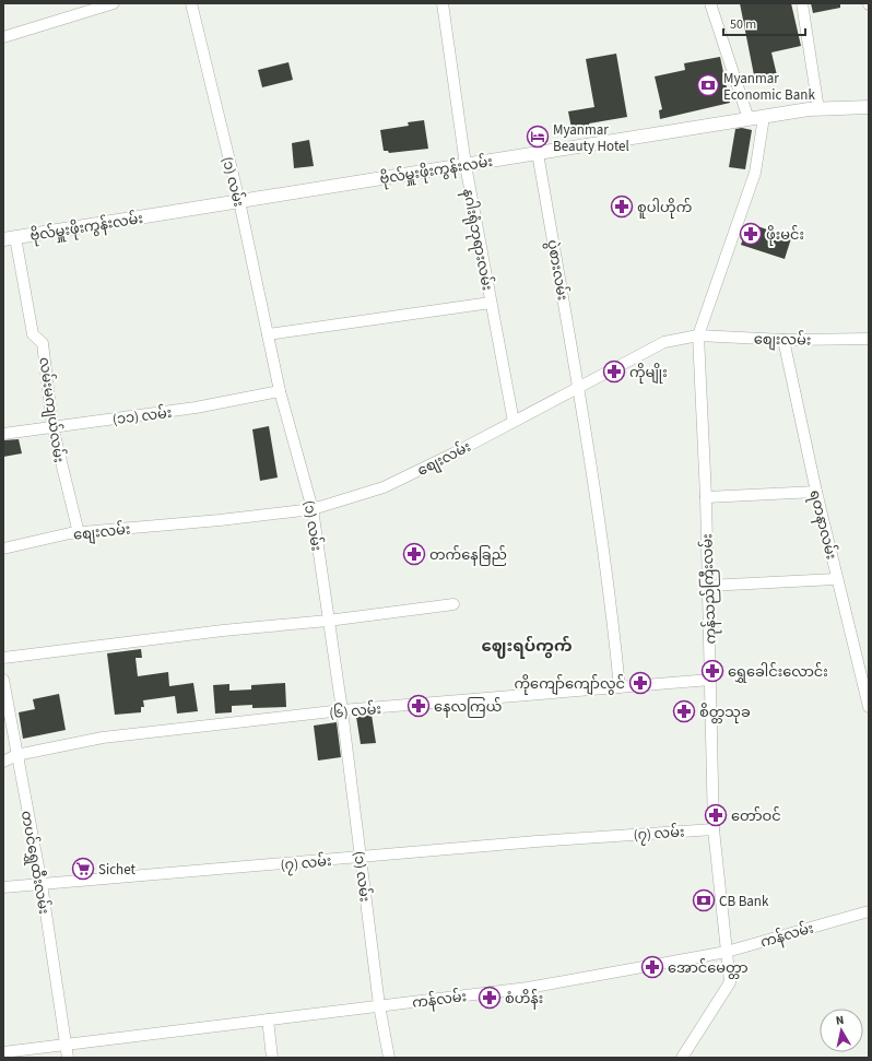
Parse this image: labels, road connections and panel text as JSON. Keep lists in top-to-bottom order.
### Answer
{
  "streets": {
    "street": [
      "ဗိုလ်မှူးဖိုးကွန်းလမ်း",
      "(၁) လမ်း",
      "နဂါးရုံဘုရားလမ်း",
      "ပွဲစားလမ်း",
      "စျေးလမ်း",
      "လမ်းမကျယ်လမ်း",
      "(၁၁) လမ်း",
      "ရတနာလမ်း",
      "ကုန်သည်ကြီးလမ်း",
      "(၆) လမ်း",
      "(၇) လမ်း",
      "တပင်ရွှေထီးလမ်း",
      "ကန်လမ်း"
    ]
  },
  "crossings": [
    ["ဗိုလ်မှူးဖိုးကွန်းလမ်း", "(၁) လမ်း"],
    ["ဗိုလ်မှူးဖိုးကွန်းလမ်း", "နဂါးရုံဘုရားလမ်း"],
    ["ဗိုလ်မှူးဖိုးကွန်းလမ်း", "ပွဲစားလမ်း"],
    ["ဗိုလ်မှူးဖိုးကွန်းလမ်း", "လမ်းမကျယ်လမ်း"],
    ["ဗိုလ်မှူးဖိုးကွန်းလမ်း", "ကုန်သည်ကြီးလမ်း"],
    ["(၁) လမ်း", "စျေးလမ်း"],
    ["(၁) လမ်း", "(၁၁) လမ်း"],
    ["(၁) လမ်း", "(၆) လမ်း"],
    ["(၁) လမ်း", "(၇) လမ်း"],
    ["(၁) လမ်း", "ကန်လမ်း"],
    ["နဂါးရုံဘုရားလမ်း", "စျေးလမ်း"],
    ["ပွဲစားလမ်း", "စျေးလမ်း"],
    ["ပွဲစားလမ်း", "(၆) လမ်း"],
    ["စျေးလမ်း", "လမ်းမကျယ်လမ်း"],
    ["စျေးလမ်း", "ရတနာလမ်း"],
    ["စျေးလမ်း", "ကုန်သည်ကြီးလမ်း"],
    ["လမ်းမကျယ်လမ်း", "(၁၁) လမ်း"],
    ["ကုန်သည်ကြီးလမ်း", "(၆) လမ်း"],
    ["ကုန်သည်ကြီးလမ်း", "(၇) လမ်း"],
    ["ကုန်သည်ကြီးလမ်း", "ကန်လမ်း"],
    ["(၆) လမ်း", "တပင်ရွှေထီးလမ်း"],
    ["(၇) လမ်း", "တပင်ရွှေထီးလမ်း"],
    ["တပင်ရွှေထီးလမ်း", "ကန်လမ်း"]
  ],
  "districts": ["ဈေးရပ်ကွက်"],
  "places": {
    "bank": ["Myanmar Economic Bank", "CB Bank"],
    "hotel": ["Myanmar Beauty Hotel"],
    "pharmacy": [
      "စူပါဟိုက်",
      "ဖိုးမင်း",
      "ကိုမျိုး",
      "တက်နေခြည်",
      "ရွှေခေါင်းလောင်း",
      "ကိုကျော်ကျော်လွင်",
      "နေလကြယ်",
      "စိတ္တသုခ",
      "တော်ဝင်",
      "အောင်မေတ္တာ",
      "စံဟိန်း"
    ],
    "supermarket": ["Sichet"]
  },
  "scale_bar": "50 m",
  "north": "top"
}
